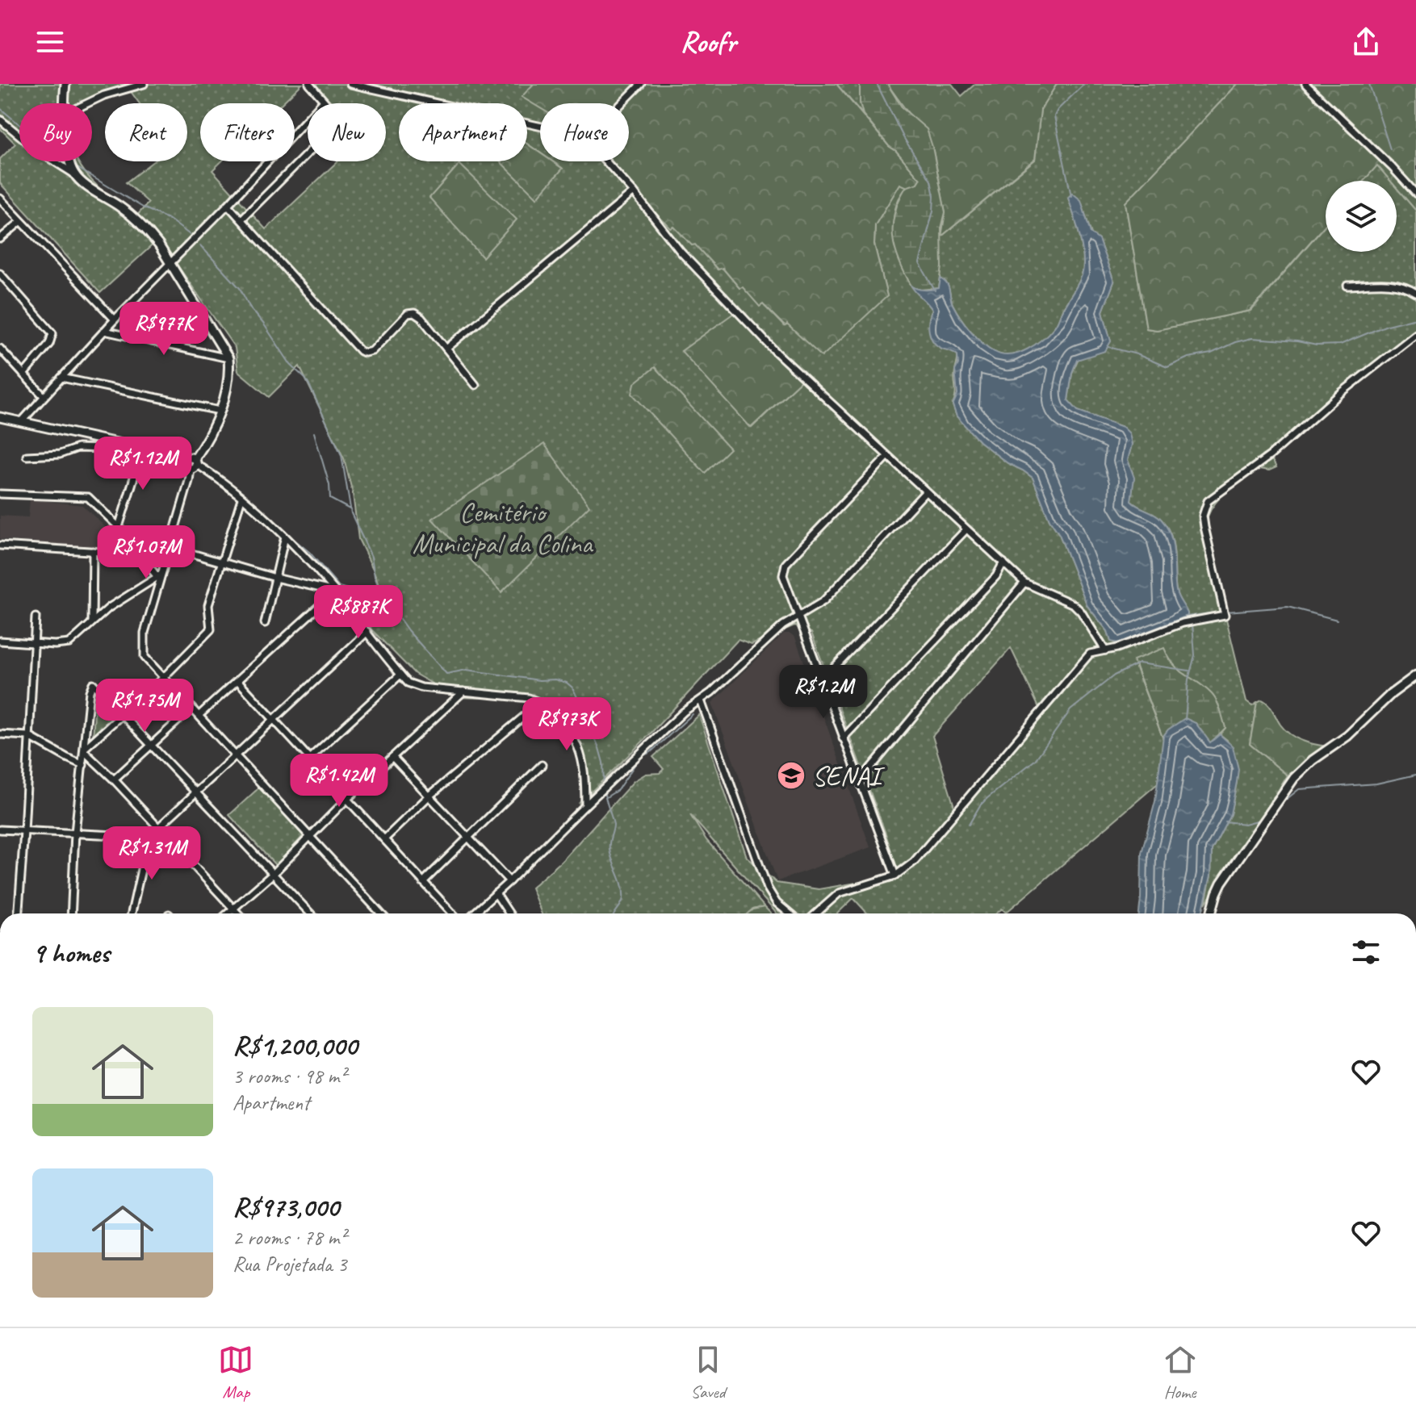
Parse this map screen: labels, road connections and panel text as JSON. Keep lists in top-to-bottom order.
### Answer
{
  "parks": ["Cemitério Municipal da Colina"],
  "places": {
    "school or university": ["SENAI"]
  },
  "page": {
    "header": "Roofr",
    "chip": [
      "Buy",
      "Rent",
      "Filters",
      "New",
      "Apartment",
      "House"
    ],
    "price": [
      "R$977K",
      "R$1.12M",
      "R$1.07M",
      "R$887K",
      "R$1.2M",
      "R$1.75M",
      "R$973K",
      "R$1.42M",
      "R$1.31M"
    ],
    "heading": "9 homes",
    "list": [
      {
        "name": "R$1,200,000",
        "note": "3 rooms · 98 m² · Apartment"
      },
      {
        "name": "R$973,000",
        "note": "2 rooms · 78 m² · Rua Projetada 3"
      }
    ],
    "tabs": ["Map", "Saved", "Home"]
  }
}
